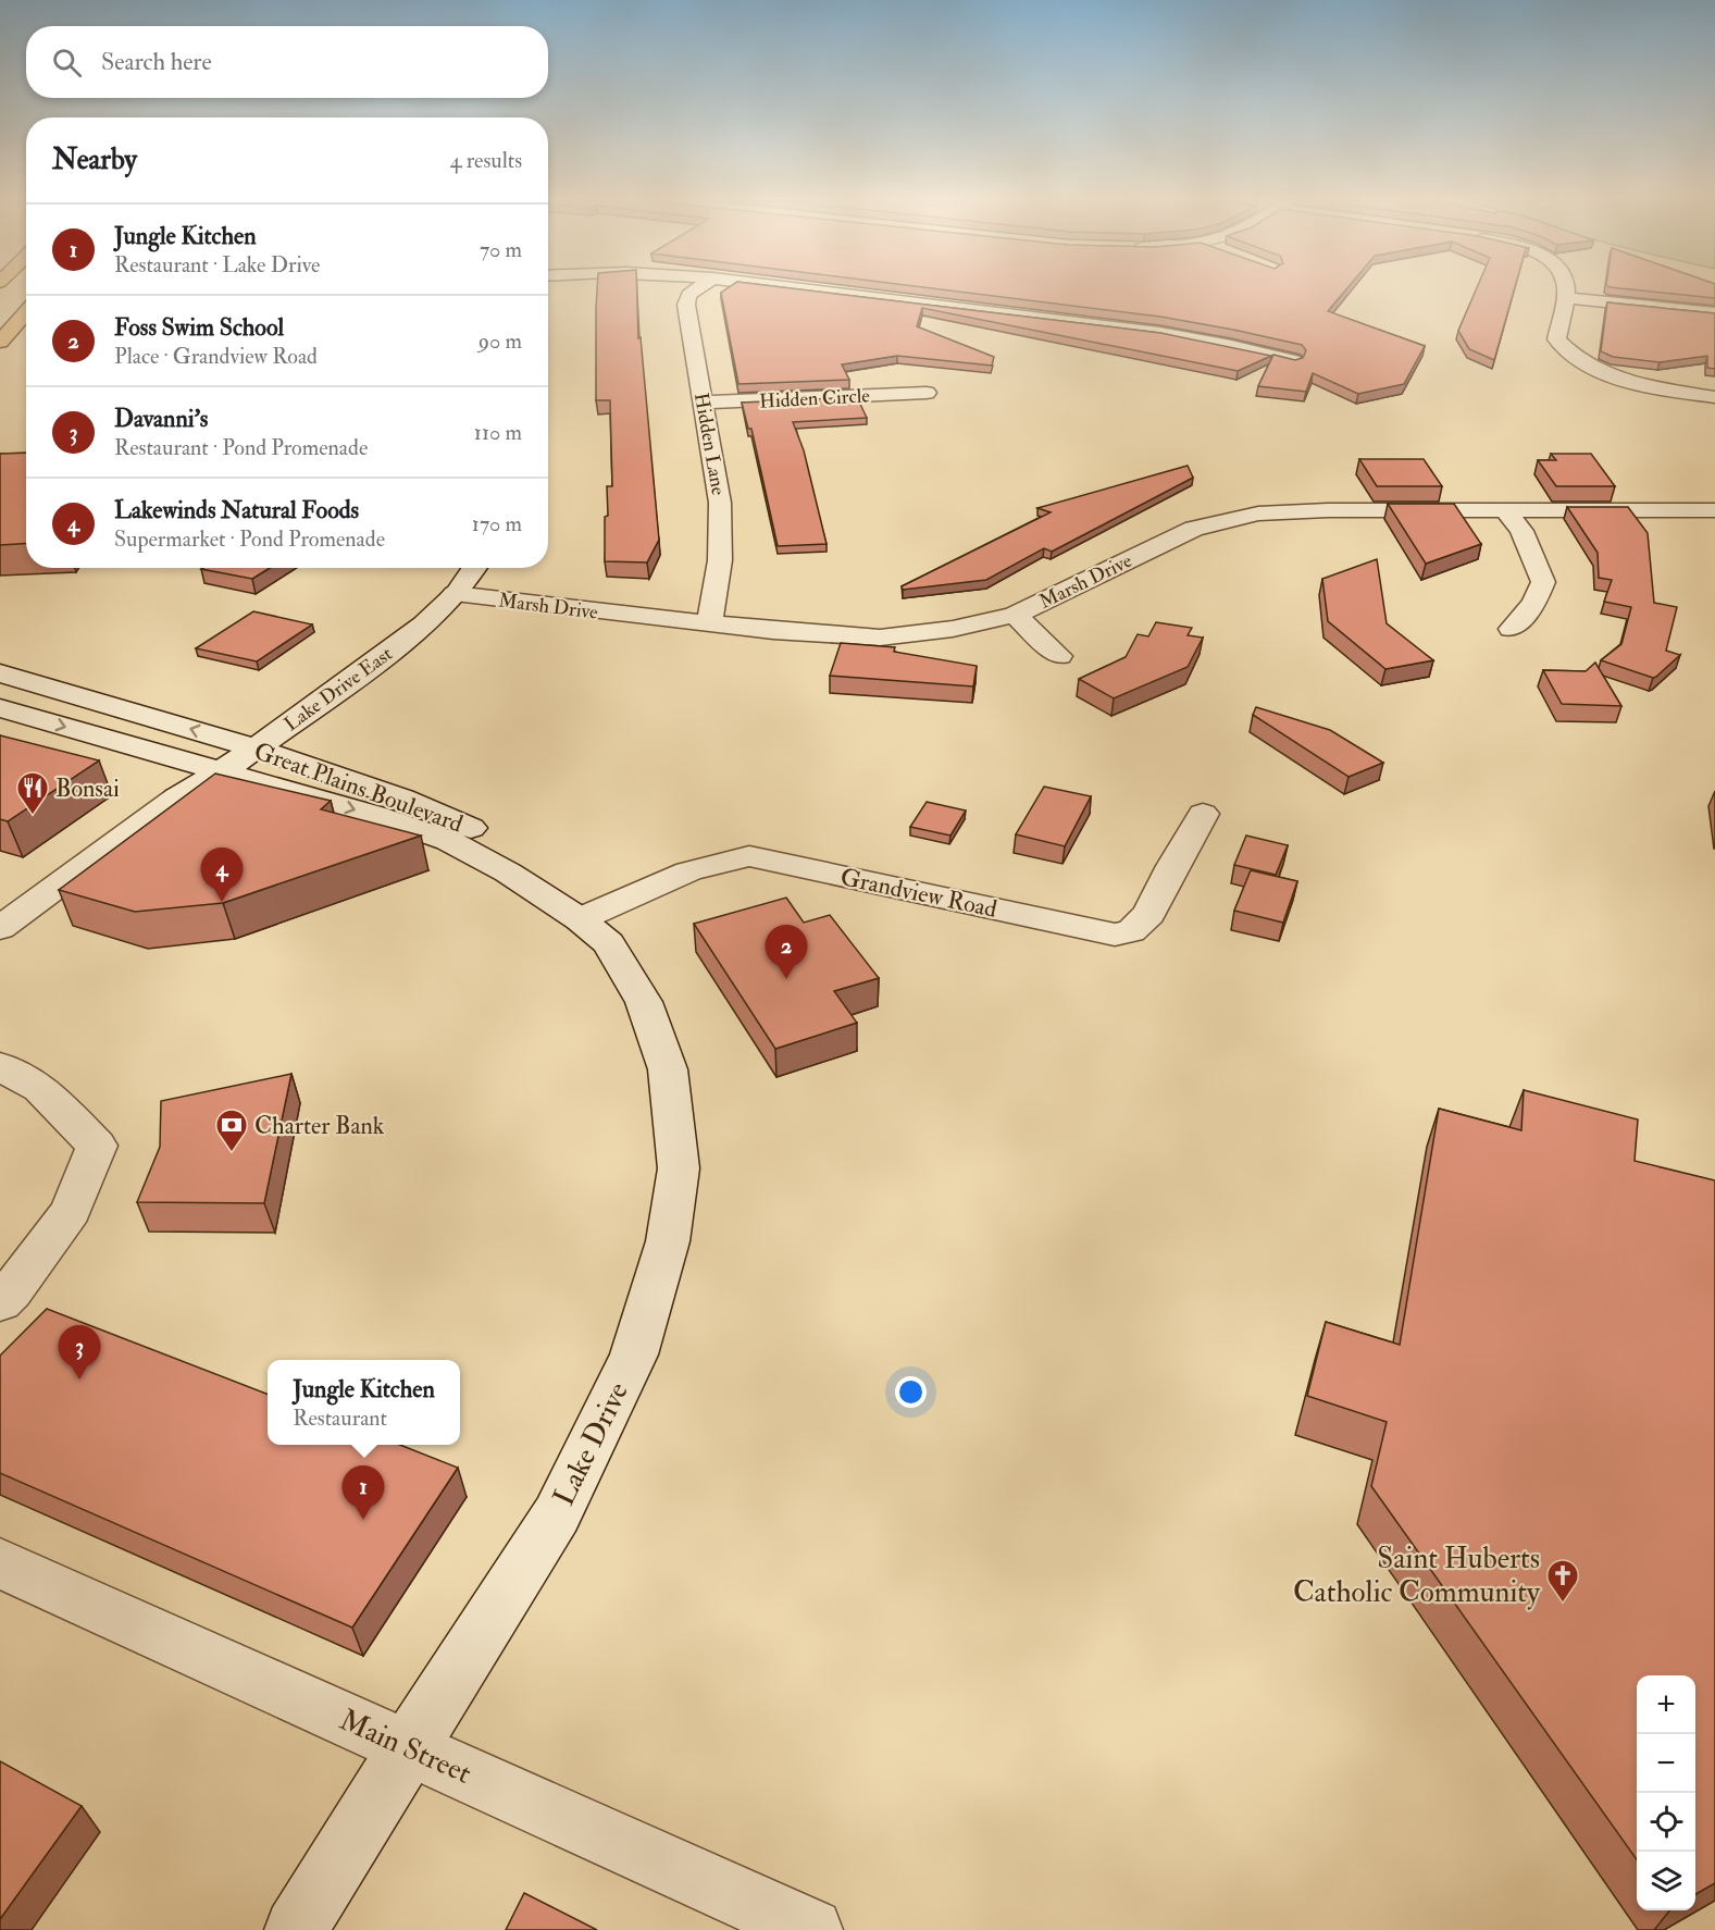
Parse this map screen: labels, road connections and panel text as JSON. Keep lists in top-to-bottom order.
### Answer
{
  "streets": {
    "street": [
      "Hidden Circle",
      "Hidden Lane",
      "Marsh Drive",
      "Lake Drive East",
      "Great Plains Boulevard",
      "Grandview Road",
      "Lake Drive",
      "Main Street"
    ]
  },
  "crossings": [
    ["Hidden Circle", "Hidden Lane"],
    ["Hidden Lane", "Marsh Drive"],
    ["Marsh Drive", "Lake Drive East"],
    ["Lake Drive East", "Great Plains Boulevard"],
    ["Great Plains Boulevard", "Grandview Road"],
    ["Great Plains Boulevard", "Lake Drive"],
    ["Grandview Road", "Lake Drive"],
    ["Lake Drive", "Main Street"]
  ],
  "places": {
    "restaurant": ["Bonsai"],
    "bank": ["Charter Bank"],
    "church": ["Saint Huberts Catholic Community"]
  },
  "page": {
    "search": "Search here",
    "heading": ["Nearby", "4 results"],
    "list": [
      {
        "mark": "1",
        "name": "Jungle Kitchen",
        "note": "Restaurant · Lake Drive",
        "value": "70 m"
      },
      {
        "mark": "2",
        "name": "Foss Swim School",
        "note": "Place · Grandview Road",
        "value": "90 m"
      },
      {
        "mark": "3",
        "name": "Davanni's",
        "note": "Restaurant · Pond Promenade",
        "value": "110 m"
      },
      {
        "mark": "4",
        "name": "Lakewinds Natural Foods",
        "note": "Supermarket · Pond Promenade",
        "value": "170 m"
      }
    ],
    "pins": [
      "4",
      "2",
      "3",
      "1"
    ],
    "popup": ["Jungle Kitchen", "Restaurant"],
    "map_buttons": ["+", "−"]
  }
}
